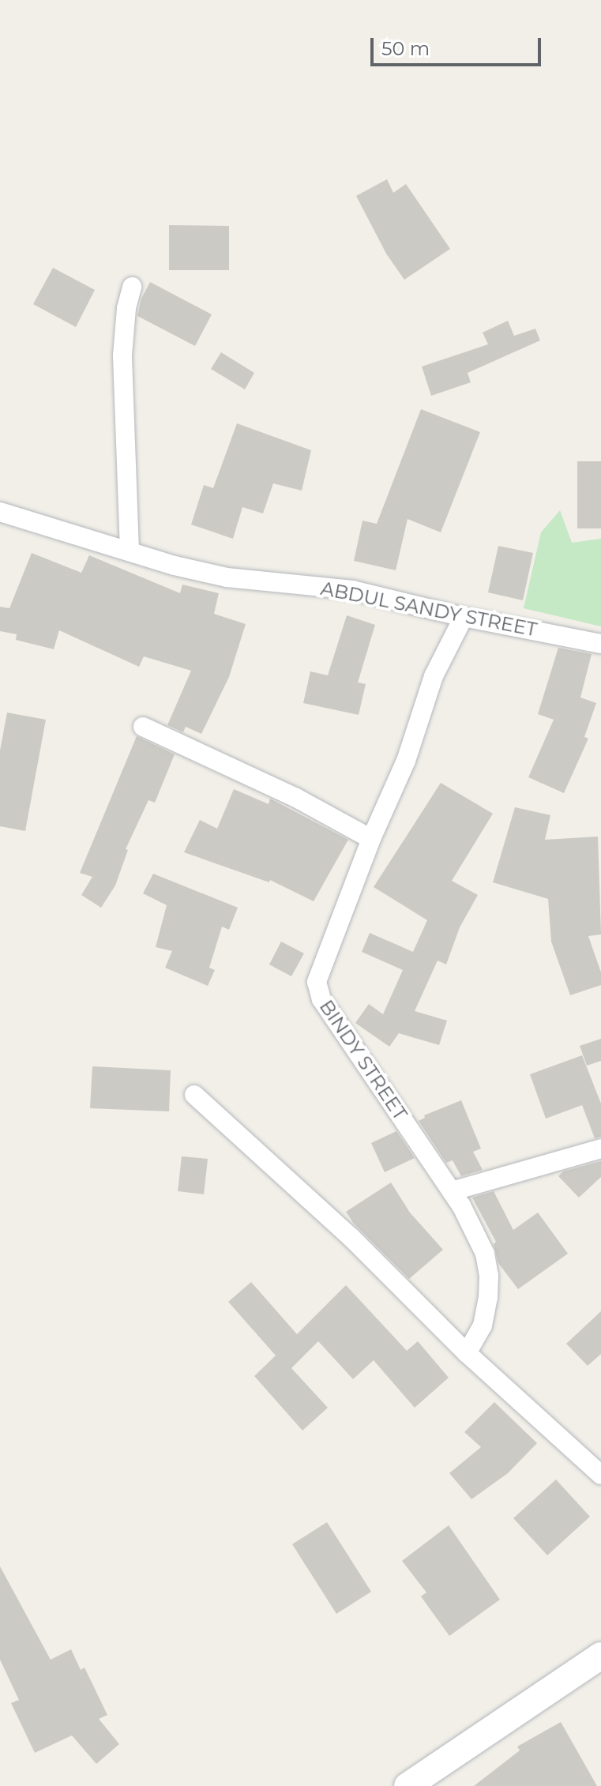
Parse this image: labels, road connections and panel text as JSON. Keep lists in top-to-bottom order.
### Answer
{
  "streets": {
    "street": ["ABDUL SANDY STREET", "BINDY STREET"]
  },
  "crossings": [
    ["ABDUL SANDY STREET", "BINDY STREET"]
  ],
  "scale_bar": "50 m"
}
